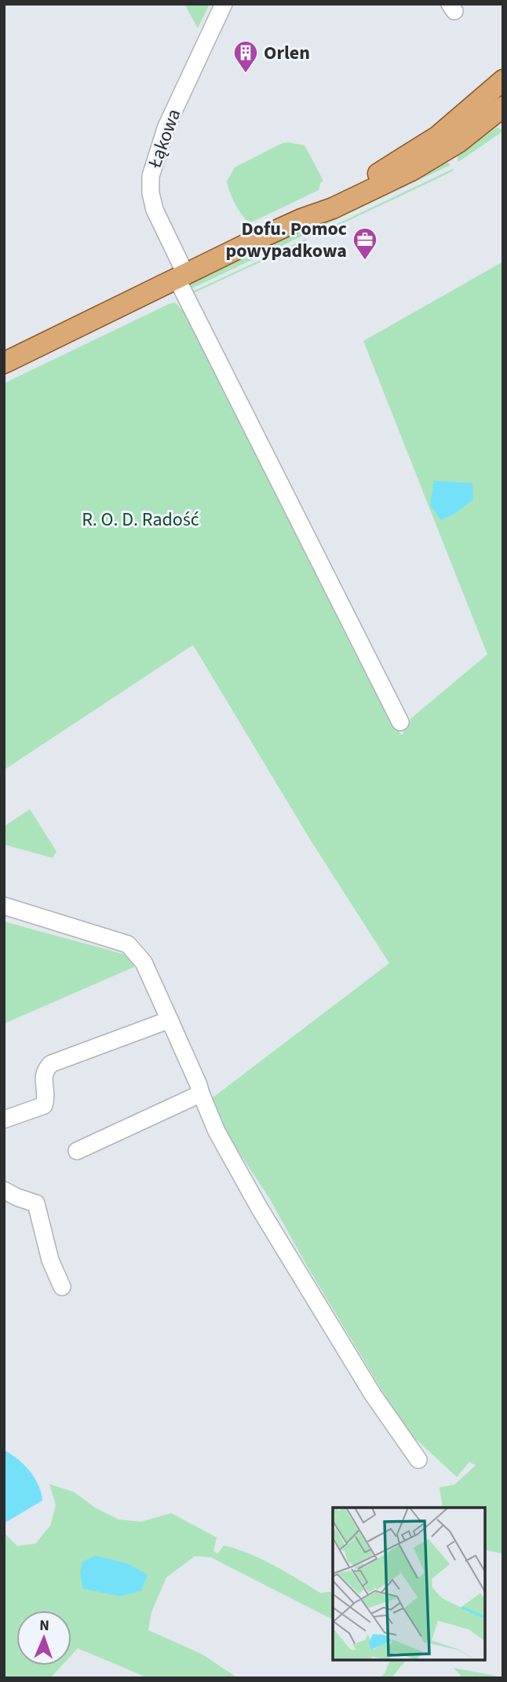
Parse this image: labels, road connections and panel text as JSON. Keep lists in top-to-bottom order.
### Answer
{
  "streets": {
    "street": ["Łąkowa"]
  },
  "parks": ["R. O. D. Radość"],
  "places": {
    "building": ["Orlen"],
    "office": ["Dofu. Pomoc powypadkowa"]
  },
  "north": "top"
}
